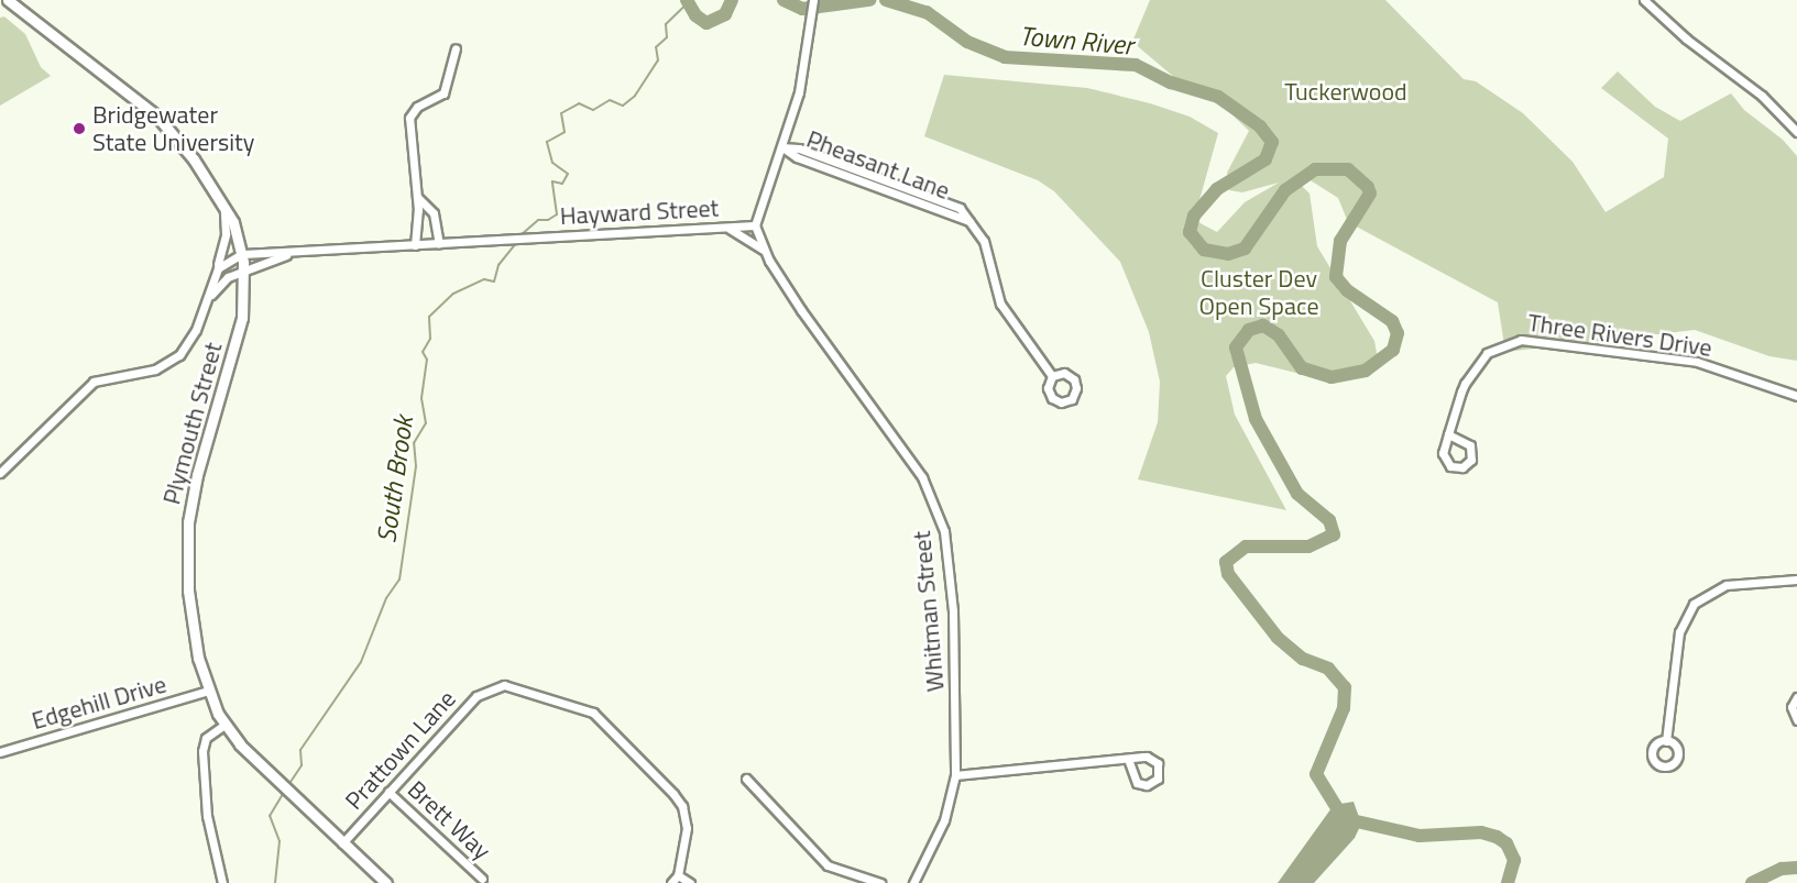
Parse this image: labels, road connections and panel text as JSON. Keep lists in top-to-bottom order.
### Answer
{
  "streets": {
    "main road": ["Plymouth Street"],
    "street": [
      "Pheasant Lane",
      "Hayward Street",
      "Three Rivers Drive",
      "Whitman Street",
      "Edgehill Drive",
      "Prattown Lane",
      "Brett Way"
    ]
  },
  "crossings": [
    ["Pheasant Lane", "Hayward Street"],
    ["Hayward Street", "Plymouth Street"],
    ["Hayward Street", "Whitman Street"],
    ["Plymouth Street", "Edgehill Drive"],
    ["Plymouth Street", "Prattown Lane"],
    ["Prattown Lane", "Brett Way"]
  ],
  "water": ["Town River", "South Brook"],
  "parks": ["Tuckerwood", "Cluster Dev Open Space"],
  "places": ["Bridgewater State University"]
}
